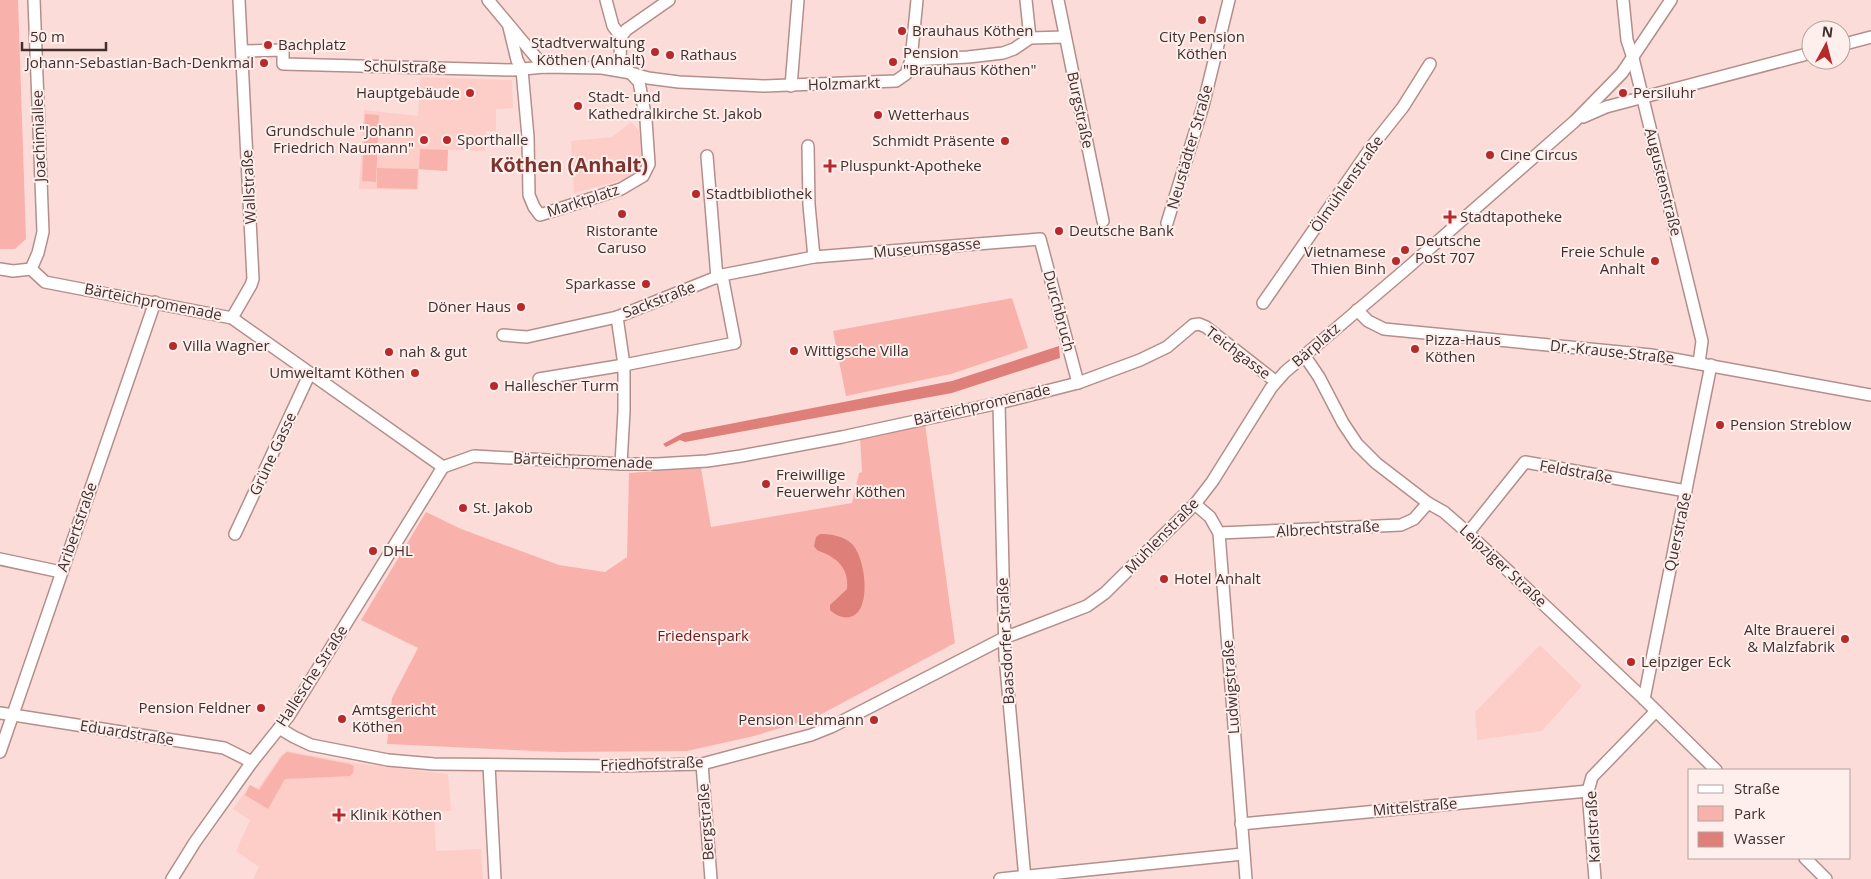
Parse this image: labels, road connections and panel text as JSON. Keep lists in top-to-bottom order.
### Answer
{
  "streets": {
    "street": [
      "Schulstraße",
      "Holzmarkt",
      "Burgstraße",
      "Joachimiallee",
      "Neustädter Straße",
      "Augustenstraße",
      "Ölmühlenstraße",
      "Wallstraße",
      "Marktplatz",
      "Museumsgasse",
      "Sackstraße",
      "Bärteichpromenade",
      "Durchbruch",
      "Bärplatz",
      "Dr.-Krause-Straße",
      "Teichgasse",
      "Grüne Gasse",
      "Feldstraße",
      "Aribertstraße",
      "Albrechtstraße",
      "Querstraße",
      "Mühlenstraße",
      "Leipziger Straße",
      "Baasdorfer Straße",
      "Hallesche Straße",
      "Ludwigstraße",
      "Eduardstraße",
      "Friedhofstraße",
      "Mittelstraße",
      "Bergstraße",
      "Karlstraße"
    ]
  },
  "crossings": [
    ["Schulstraße", "Wallstraße"],
    ["Schulstraße", "Marktplatz"],
    ["Holzmarkt", "Marktplatz"],
    ["Joachimiallee", "Bärteichpromenade"],
    ["Augustenstraße", "Dr.-Krause-Straße"],
    ["Augustenstraße", "Querstraße"],
    ["Wallstraße", "Bärteichpromenade"],
    ["Museumsgasse", "Sackstraße"],
    ["Museumsgasse", "Durchbruch"],
    ["Bärteichpromenade", "Durchbruch"],
    ["Bärteichpromenade", "Teichgasse"],
    ["Bärteichpromenade", "Grüne Gasse"],
    ["Bärteichpromenade", "Aribertstraße"],
    ["Bärteichpromenade", "Baasdorfer Straße"],
    ["Bärteichpromenade", "Hallesche Straße"],
    ["Bärplatz", "Dr.-Krause-Straße"],
    ["Bärplatz", "Teichgasse"],
    ["Bärplatz", "Mühlenstraße"],
    ["Bärplatz", "Leipziger Straße"],
    ["Dr.-Krause-Straße", "Querstraße"],
    ["Teichgasse", "Mühlenstraße"],
    ["Feldstraße", "Querstraße"],
    ["Feldstraße", "Leipziger Straße"],
    ["Aribertstraße", "Eduardstraße"],
    ["Albrechtstraße", "Leipziger Straße"],
    ["Albrechtstraße", "Ludwigstraße"],
    ["Querstraße", "Leipziger Straße"],
    ["Mühlenstraße", "Baasdorfer Straße"],
    ["Mühlenstraße", "Ludwigstraße"],
    ["Mühlenstraße", "Friedhofstraße"],
    ["Leipziger Straße", "Karlstraße"],
    ["Baasdorfer Straße", "Friedhofstraße"],
    ["Hallesche Straße", "Eduardstraße"],
    ["Hallesche Straße", "Friedhofstraße"],
    ["Ludwigstraße", "Mittelstraße"],
    ["Friedhofstraße", "Bergstraße"],
    ["Mittelstraße", "Karlstraße"]
  ],
  "districts": ["Köthen (Anhalt)"],
  "parks": ["Friedenspark"],
  "places": {
    "other": [
      "City Pension Köthen",
      "Brauhaus Köthen",
      "Bachplatz",
      "Stadtverwaltung Köthen (Anhalt)",
      "Rathaus",
      "Pension \"Brauhaus Köthen\"",
      "Johann-Sebastian-Bach-Denkmal",
      "Hauptgebäude",
      "Persiluhr",
      "Stadt- und Kathedralkirche St. Jakob",
      "Wetterhaus",
      "Grundschule \"Johann Friedrich Naumann\"",
      "Sporthalle",
      "Schmidt Präsente",
      "Cine Circus",
      "Stadtbibliothek",
      "Ristorante Caruso",
      "Deutsche Bank",
      "Deutsche Post 707",
      "Vietnamese Thien Binh",
      "Freie Schule Anhalt",
      "Sparkasse",
      "Döner Haus",
      "Villa Wagner",
      "Pizza-Haus Köthen",
      "Wittigsche Villa",
      "nah & gut",
      "Umweltamt Köthen",
      "Hallescher Turm",
      "Pension Streblow",
      "Freiwillige Feuerwehr Köthen",
      "St. Jakob",
      "DHL",
      "Hotel Anhalt",
      "Alte Brauerei & Malzfabrik",
      "Leipziger Eck",
      "Pension Feldner",
      "Amtsgericht Köthen",
      "Pension Lehmann"
    ],
    "health": ["Pluspunkt-Apotheke", "Stadtapotheke", "Klinik Köthen"]
  },
  "legend": ["Straße", "Park", "Wasser"],
  "scale_bar": "50 m",
  "north": "top"
}
